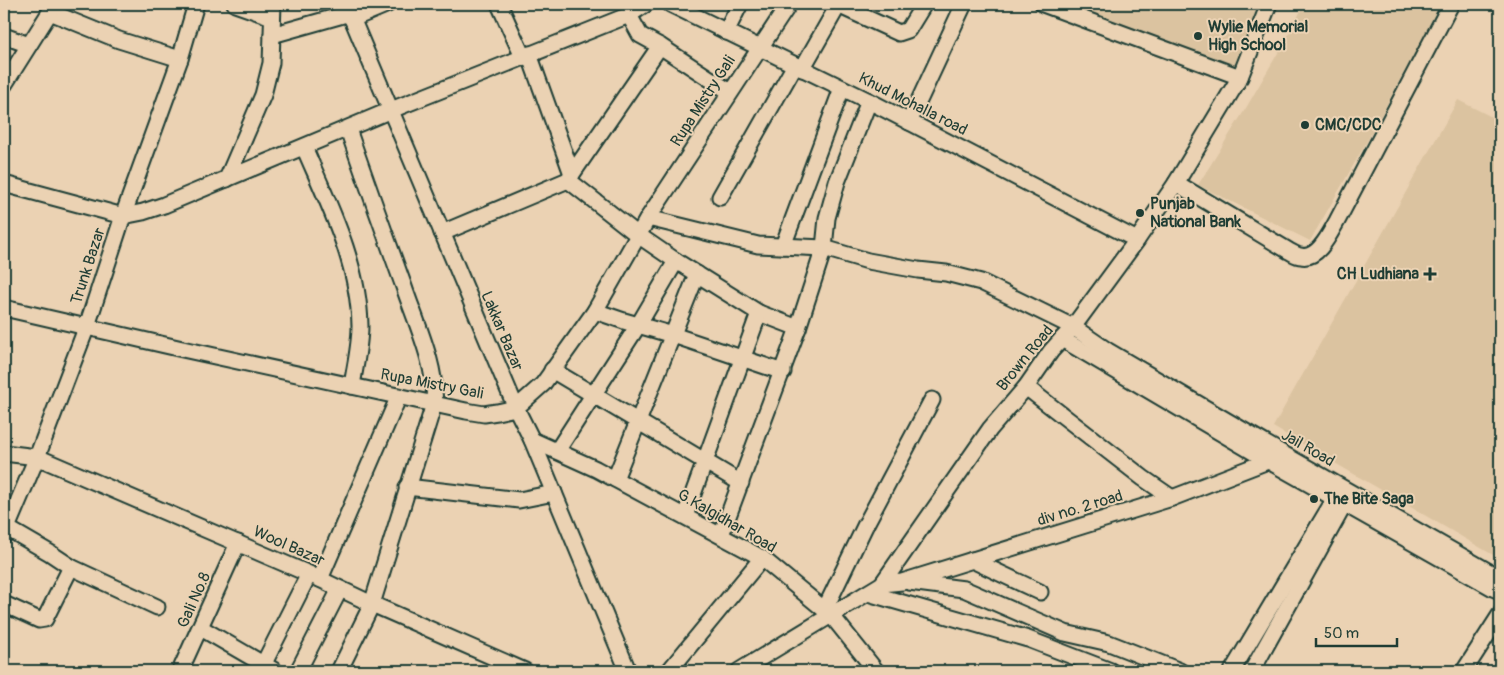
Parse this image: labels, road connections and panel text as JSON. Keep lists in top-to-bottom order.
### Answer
{
  "streets": {
    "street": [
      "Rupa Mistry Gali",
      "Khud Mohalla road",
      "Trunk Bazar",
      "Lakkar Bazar",
      "Brown Road",
      "Jail Road",
      "div no. 2 road",
      "G.Kalgidhar Road",
      "Wool Bazar",
      "Gali No.8"
    ]
  },
  "crossings": [
    ["Rupa Mistry Gali", "Khud Mohalla road"],
    ["Rupa Mistry Gali", "Trunk Bazar"],
    ["Rupa Mistry Gali", "Lakkar Bazar"],
    ["Rupa Mistry Gali", "Jail Road"],
    ["Khud Mohalla road", "Brown Road"],
    ["Trunk Bazar", "Wool Bazar"],
    ["Lakkar Bazar", "G.Kalgidhar Road"],
    ["Brown Road", "Jail Road"],
    ["Brown Road", "div no. 2 road"],
    ["Brown Road", "G.Kalgidhar Road"],
    ["Jail Road", "div no. 2 road"],
    ["Wool Bazar", "Gali No.8"]
  ],
  "places": {
    "other": [
      "Wylie Memorial High School",
      "CMC/CDC",
      "Punjab National Bank",
      "The Bite Saga"
    ],
    "health": ["CH Ludhiana"]
  },
  "scale_bar": "50 m"
}
